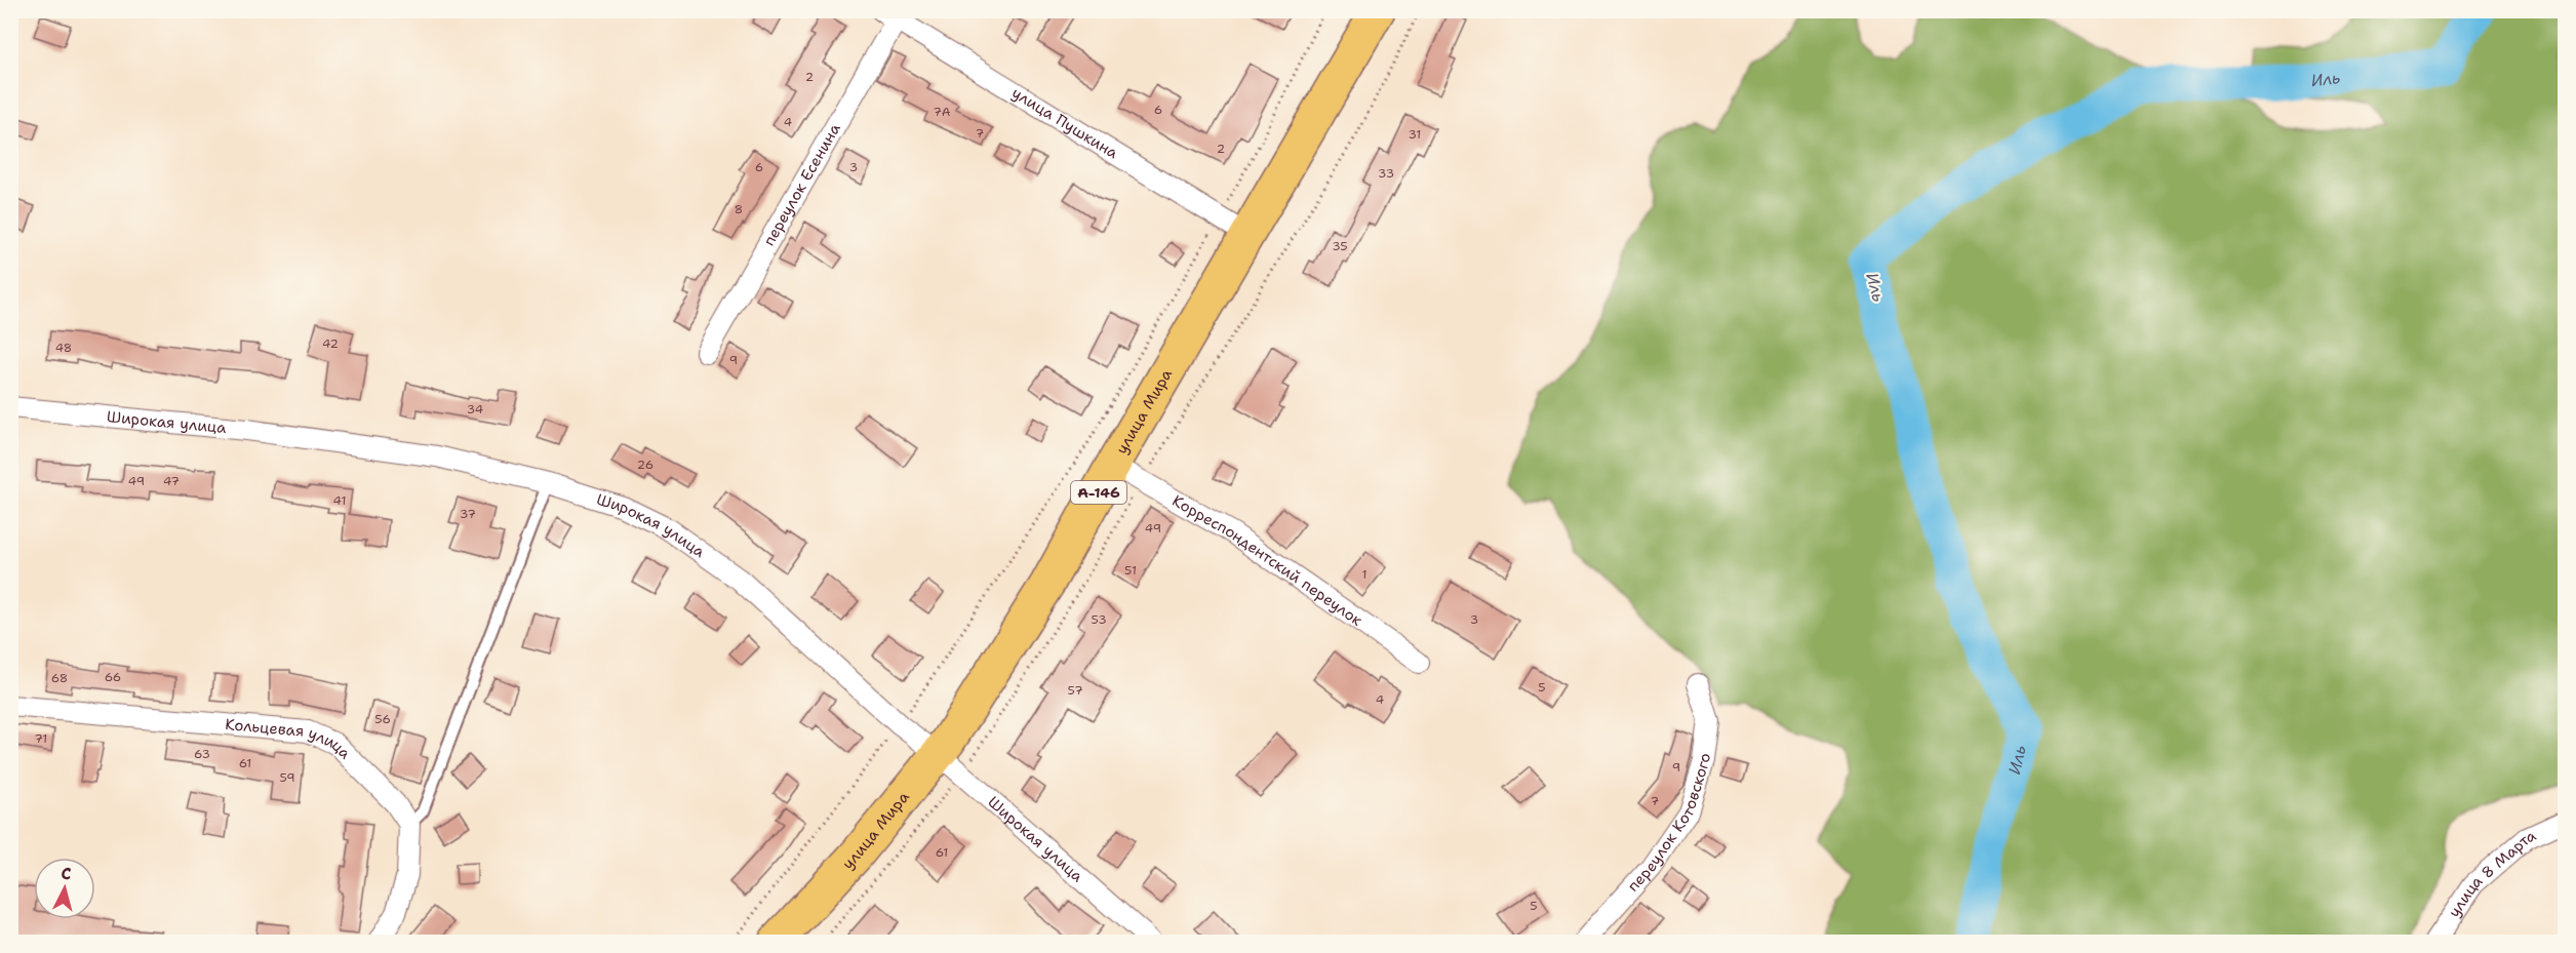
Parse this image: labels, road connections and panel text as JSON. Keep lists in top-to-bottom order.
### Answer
{
  "streets": {
    "highway": ["улица Мира", "А-146"],
    "street": [
      "улица Пушкина",
      "переулок Есенина",
      "Широкая улица",
      "Корреспондентский переулок",
      "Кольцевая улица",
      "переулок Котовского",
      "улица 8 Марта"
    ]
  },
  "crossings": [
    ["улица Пушкина", "переулок Есенина"],
    ["улица Пушкина", "улица Мира"],
    ["улица Мира", "Широкая улица"],
    ["улица Мира", "Корреспондентский переулок"]
  ],
  "water": ["Иль"],
  "house_numbers": [
    "2",
    "6",
    "7А",
    "4",
    "7",
    "31",
    "2",
    "6",
    "3",
    "33",
    "8",
    "35",
    "42",
    "48",
    "9",
    "34",
    "26",
    "49",
    "47",
    "41",
    "37",
    "49",
    "51",
    "1",
    "53",
    "3",
    "66",
    "68",
    "5",
    "57",
    "4",
    "56",
    "71",
    "63",
    "61",
    "9",
    "59",
    "7",
    "61",
    "5"
  ],
  "north": "top"
}
